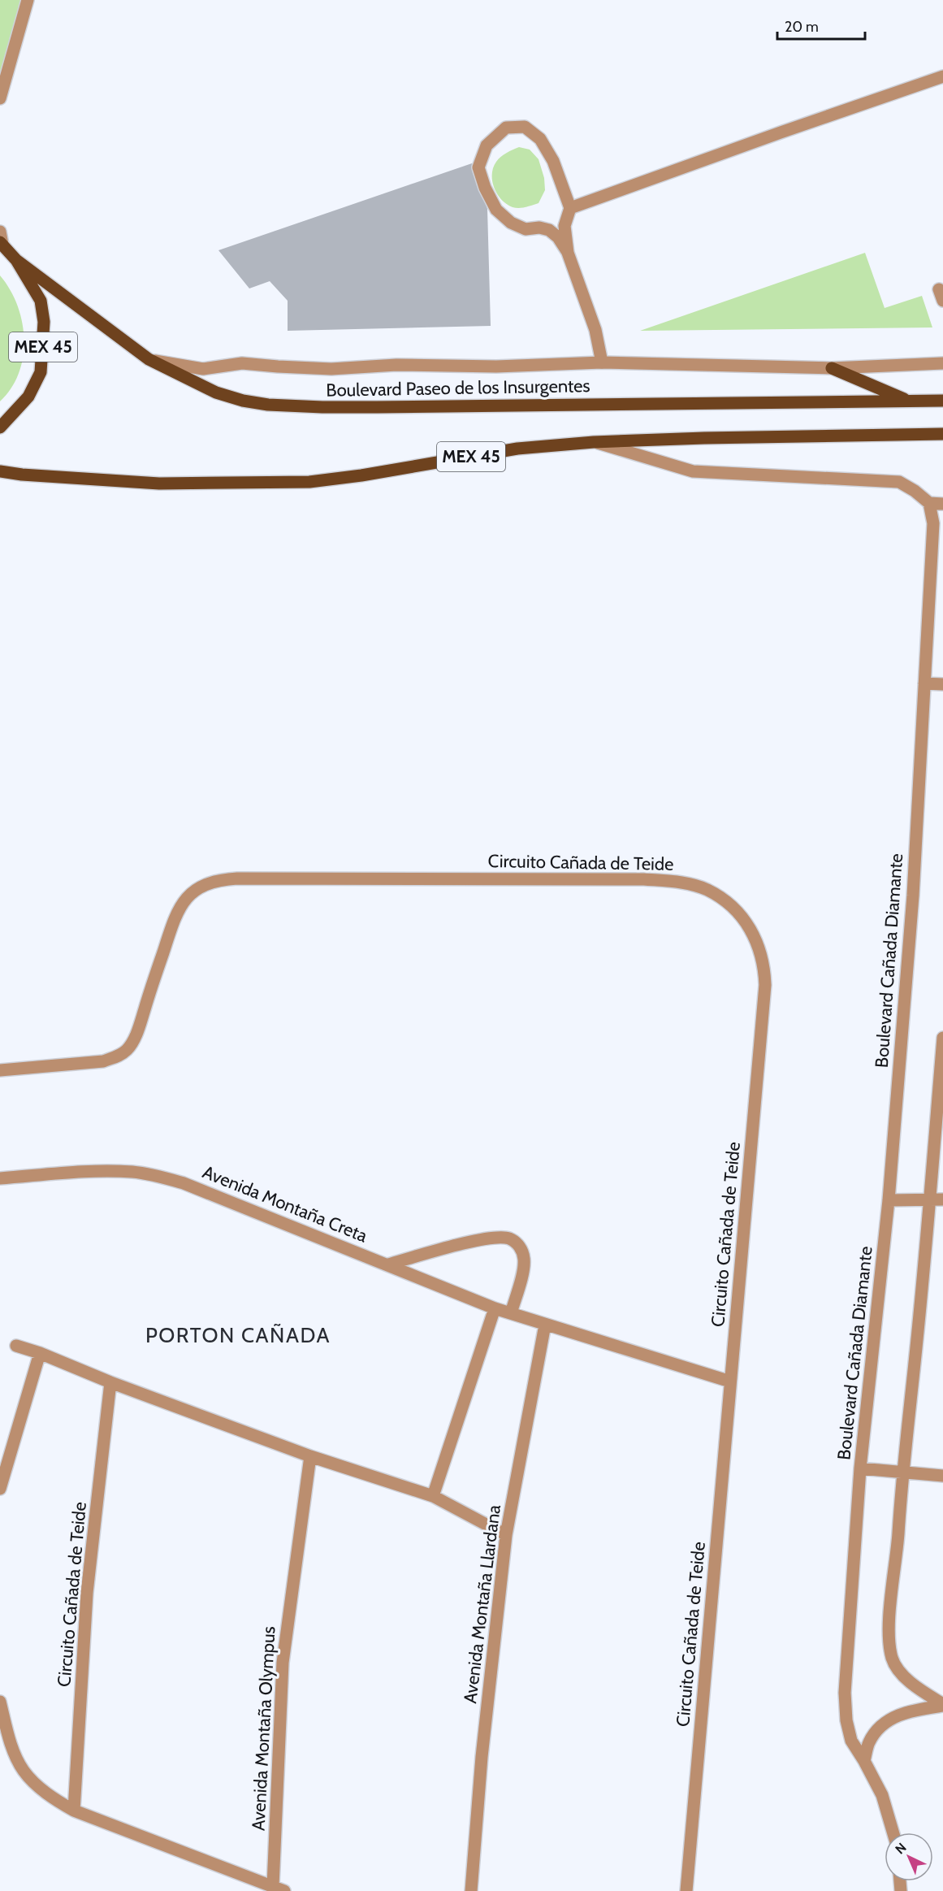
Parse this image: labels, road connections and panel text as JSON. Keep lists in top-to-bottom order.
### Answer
{
  "streets": {
    "main road": ["MEX 45", "Boulevard Paseo de los Insurgentes"],
    "street": [
      "Circuito Cañada de Teide",
      "Boulevard Cañada Diamante",
      "Avenida Montaña Creta",
      "Avenida Montaña Llardana",
      "Avenida Montaña Olympus"
    ]
  },
  "crossings": [
    ["MEX 45", "Boulevard Paseo de los Insurgentes"],
    ["Avenida Montaña Creta", "Avenida Montaña Llardana"]
  ],
  "districts": ["PORTON CAÑADA"],
  "scale_bar": "20 m",
  "north": "top left"
}
